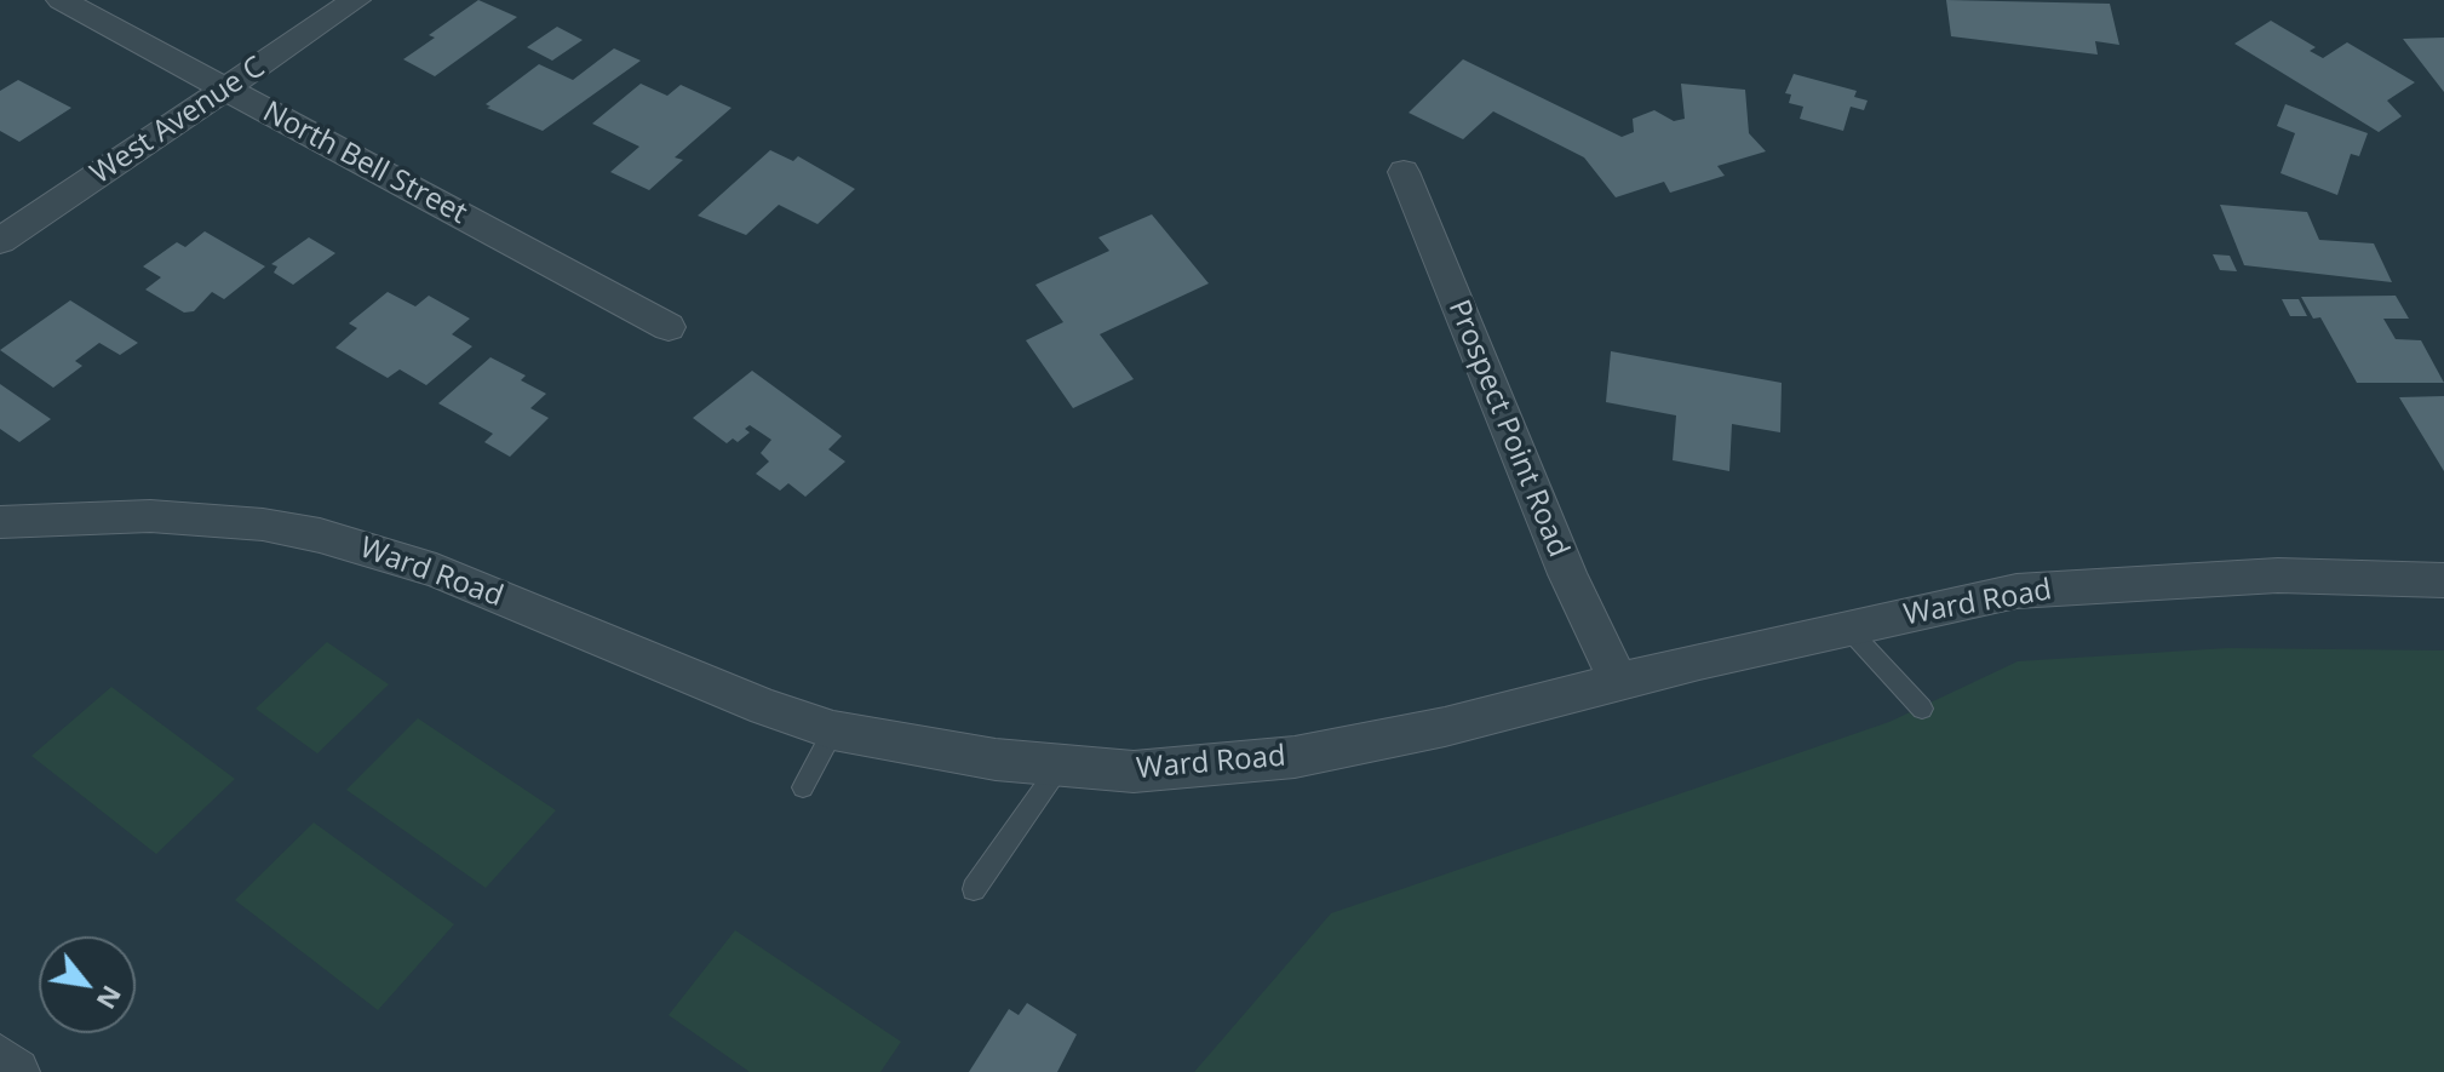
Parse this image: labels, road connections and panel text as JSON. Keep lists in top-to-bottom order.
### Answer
{
  "streets": {
    "street": [
      "West Avenue C",
      "North Bell Street",
      "Prospect Point Road",
      "Ward Road"
    ]
  },
  "crossings": [
    ["West Avenue C", "North Bell Street"],
    ["Prospect Point Road", "Ward Road"]
  ],
  "north": "bottom right"
}
